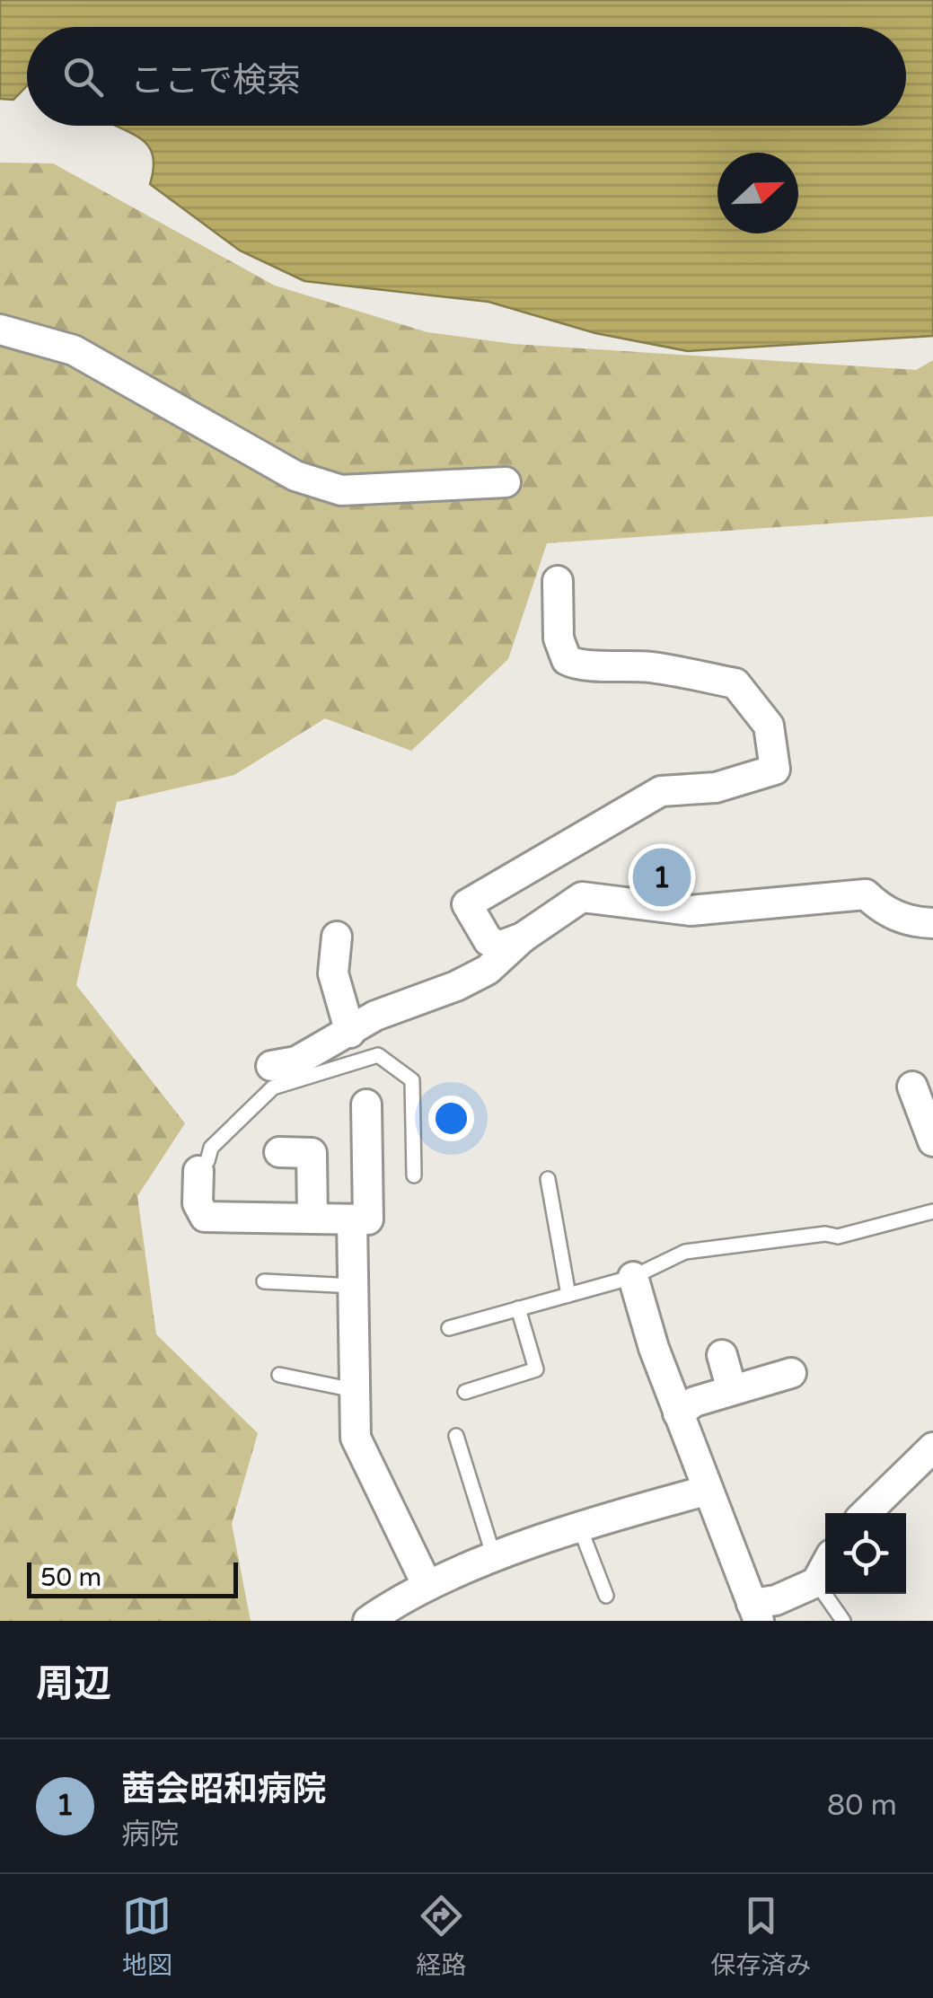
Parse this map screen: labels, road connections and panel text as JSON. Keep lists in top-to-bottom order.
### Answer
{
  "scale_bar": "50 m",
  "north": "right",
  "page": {
    "search": "ここで検索",
    "pins": "1",
    "scale": "50 m",
    "heading": "周辺",
    "list": [
      {
        "mark": "1",
        "name": "茜会昭和病院",
        "note": "病院",
        "value": "80 m"
      }
    ],
    "nav": ["地図", "経路", "保存済み"]
  }
}
